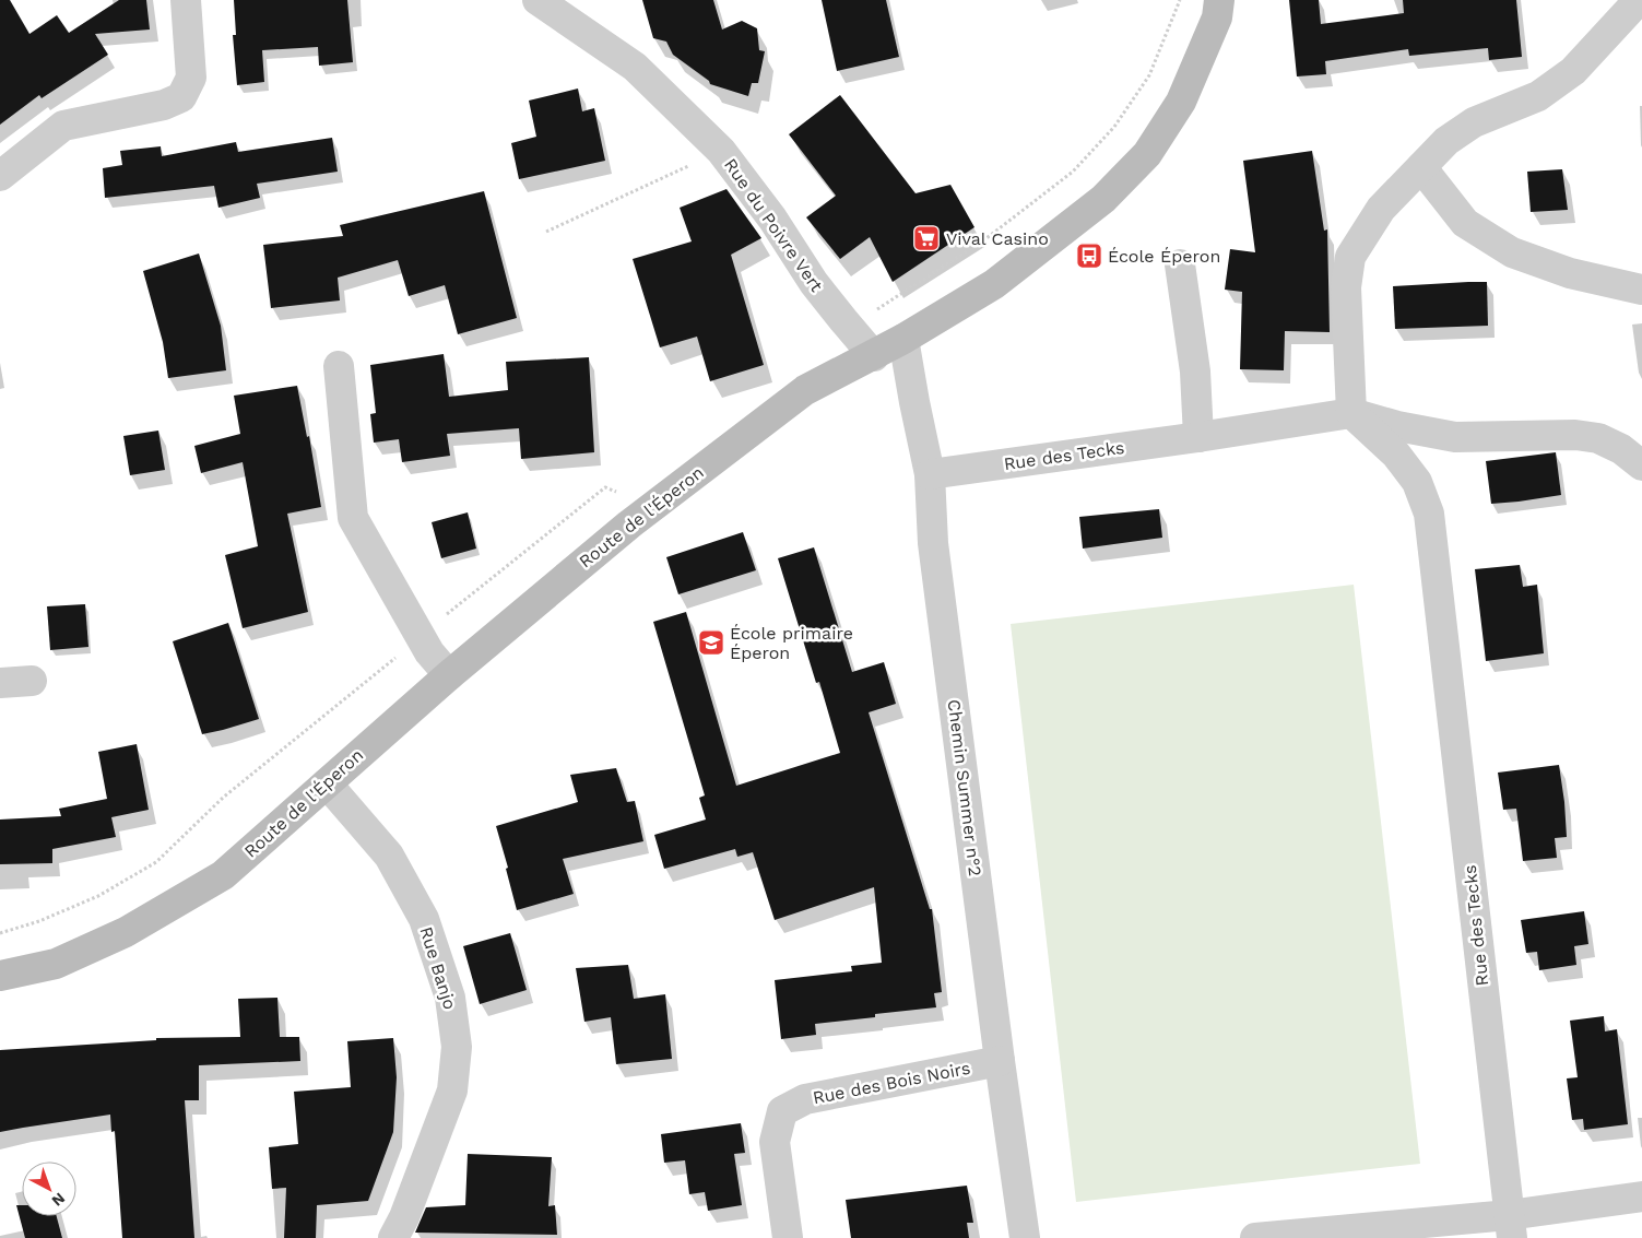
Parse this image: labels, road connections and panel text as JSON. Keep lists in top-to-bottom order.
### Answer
{
  "streets": {
    "main road": ["Route de l'Éperon"],
    "street": [
      "Rue du Poivre Vert",
      "Rue des Tecks",
      "Chemin Summer n°2",
      "Rue Banjo",
      "Rue des Bois Noirs"
    ]
  },
  "crossings": [
    ["Rue du Poivre Vert", "Route de l'Éperon"],
    ["Rue du Poivre Vert", "Chemin Summer n°2"],
    ["Rue des Tecks", "Chemin Summer n°2"],
    ["Route de l'Éperon", "Chemin Summer n°2"],
    ["Route de l'Éperon", "Rue Banjo"],
    ["Chemin Summer n°2", "Rue des Bois Noirs"]
  ],
  "places": {
    "supermarket": ["Vival Casino"],
    "bus stop": ["École Éperon"],
    "school or university": ["École primaire Éperon"]
  },
  "north": "bottom right"
}
